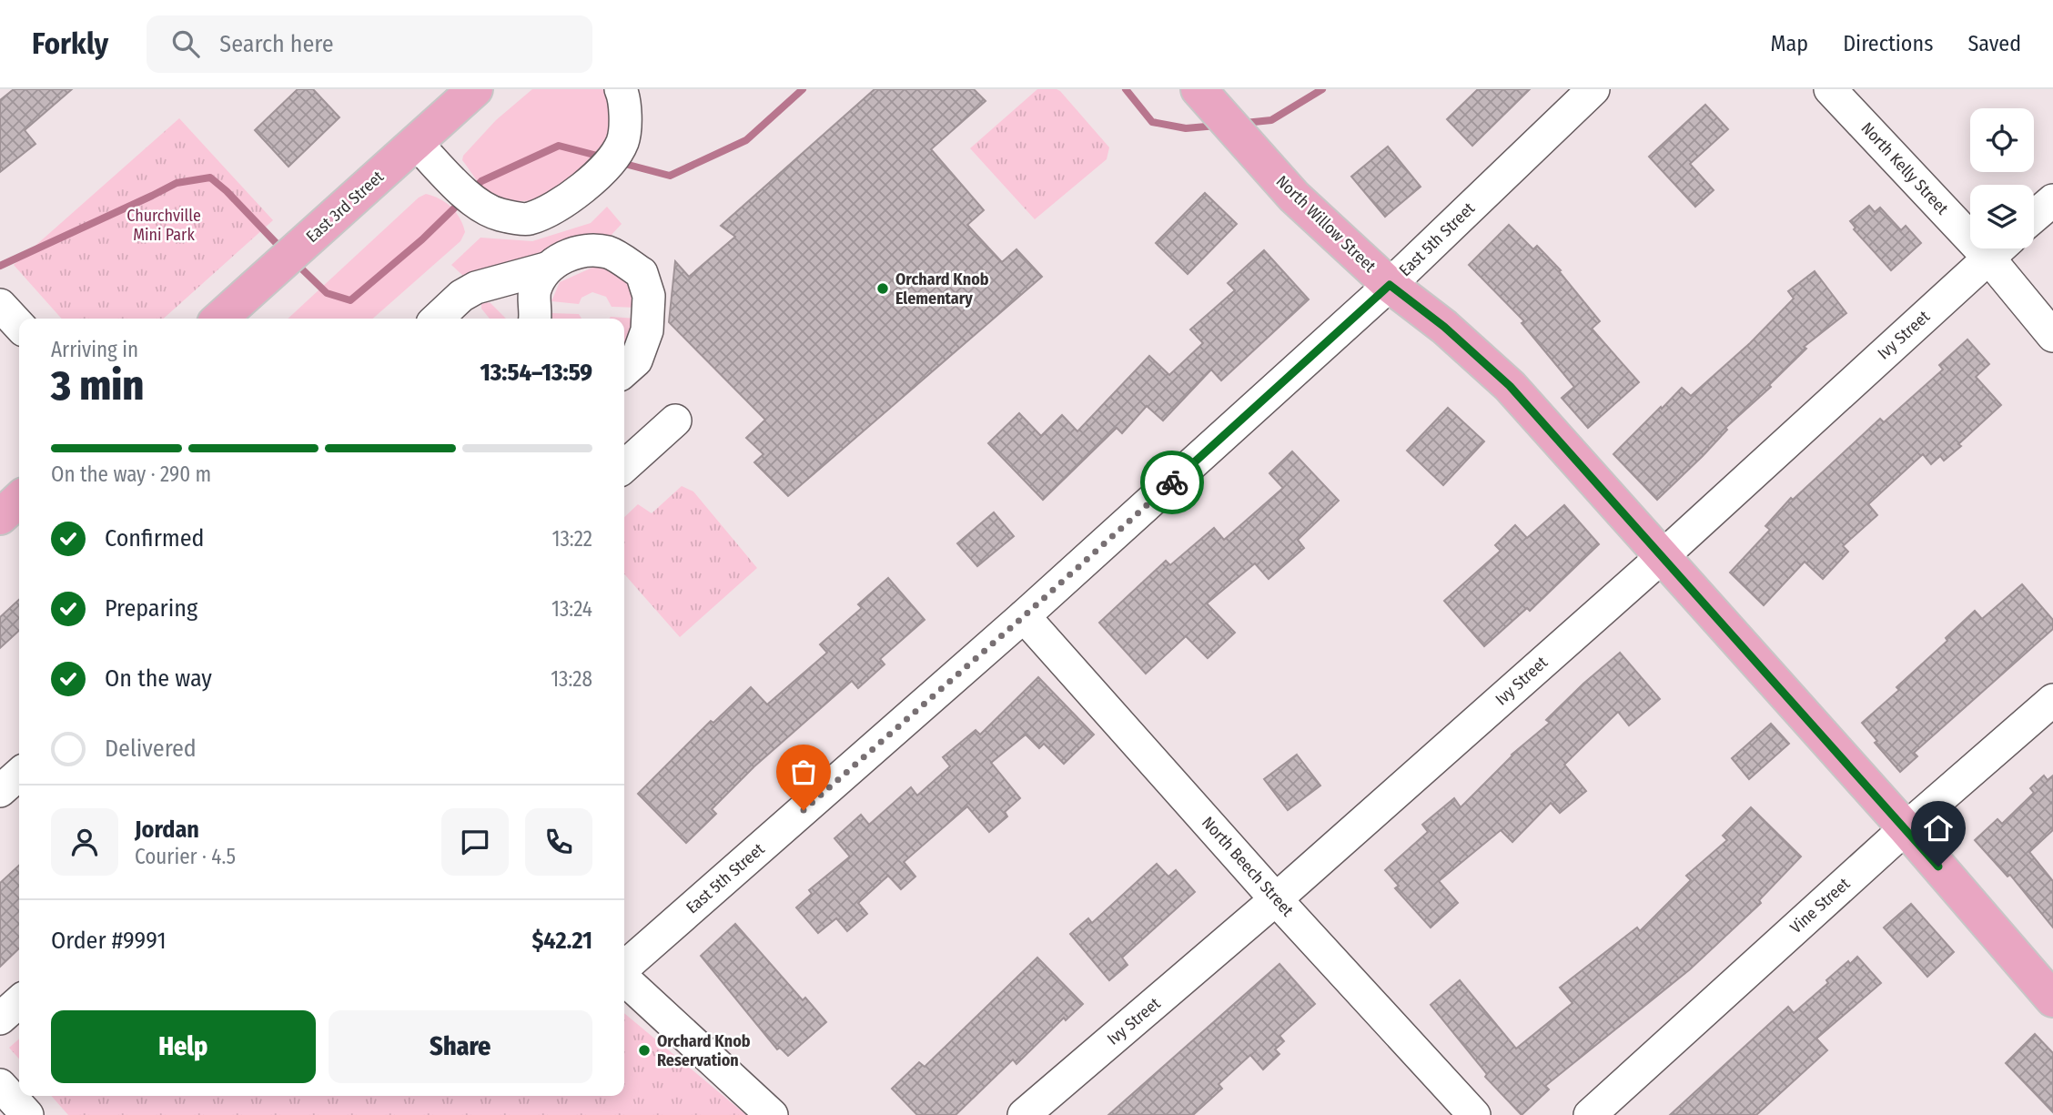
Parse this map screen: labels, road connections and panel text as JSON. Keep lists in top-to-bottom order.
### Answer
{
  "streets": {
    "main road": ["East 3rd Street", "North Willow Street"],
    "street": [
      "North Kelly Street",
      "East 5th Street",
      "Ivy Street",
      "North Beech Street",
      "Vine Street"
    ]
  },
  "crossings": [
    ["North Willow Street", "East 5th Street"],
    ["North Willow Street", "Ivy Street"],
    ["North Willow Street", "Vine Street"],
    ["East 5th Street", "North Beech Street"],
    ["Ivy Street", "North Beech Street"]
  ],
  "parks": ["Churchville Mini Park"],
  "places": ["Orchard Knob Elementary", "Orchard Knob Reservation"],
  "page": {
    "header": "Forkly",
    "search": "Search here",
    "nav": ["Map", "Directions", "Saved"],
    "heading": ["3 min", "Arriving in", "13:54–13:59"],
    "panel": [
      "Jordan",
      "Courier · 4.5",
      "Order #9991",
      "$42.21"
    ],
    "bar": "On the way · 290 m",
    "list": [
      ["Confirmed", "13:22"],
      ["Preparing", "13:24"],
      ["On the way", "13:28"],
      "Delivered"
    ],
    "buttons": ["Help", "Share"]
  }
}
